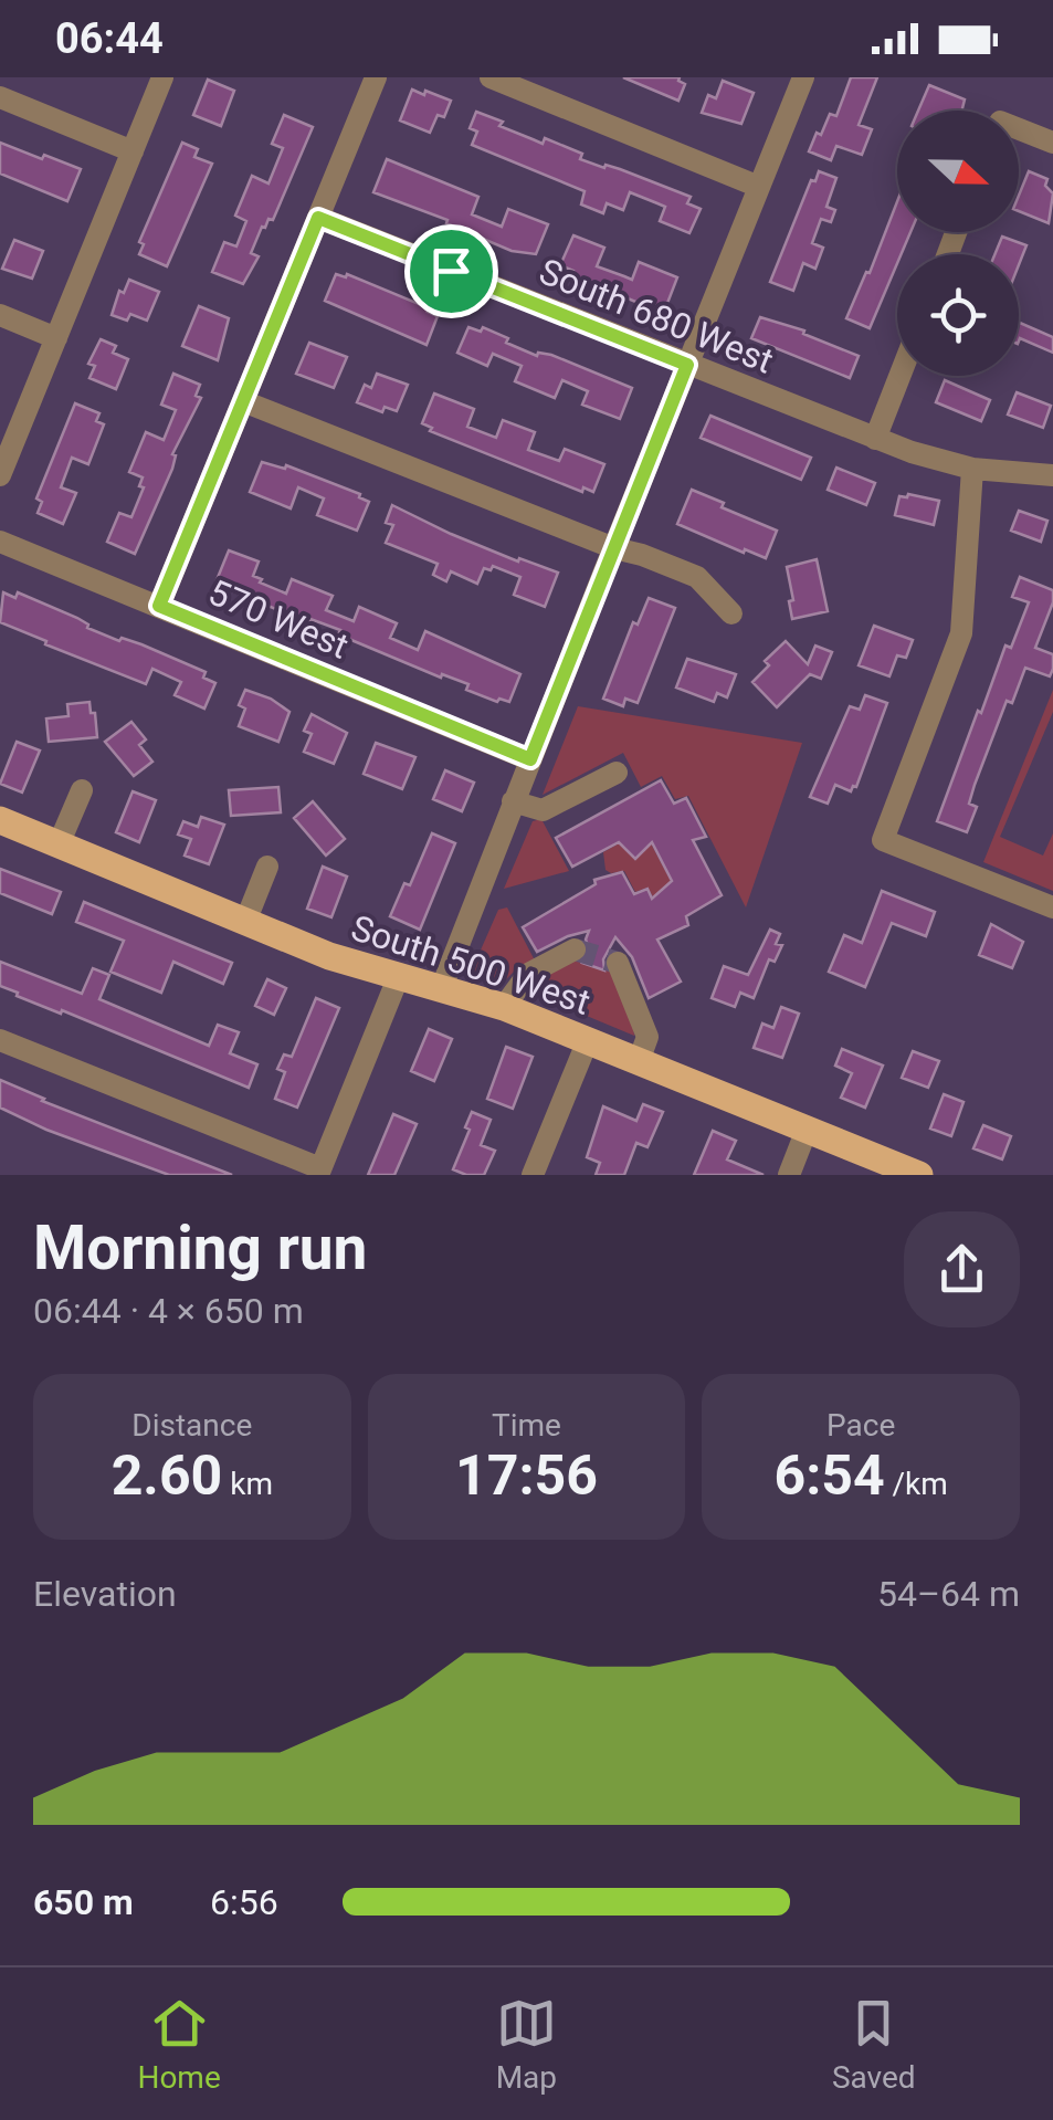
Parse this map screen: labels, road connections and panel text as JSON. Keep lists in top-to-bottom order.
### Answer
{
  "streets": {
    "main road": ["South 500 West"],
    "street": ["South 680 West", "570 West"]
  },
  "north": "right",
  "page": {
    "status": "06:44",
    "heading": ["Morning run", "06:44 · 4 × 650 m"],
    "stats": [
      ["Distance", "2.60 km"],
      ["Time", "17:56"],
      ["Pace", "6:54 /km"]
    ],
    "chart": ["Elevation", "54–64 m"],
    "list": [
      {
        "name": "650 m",
        "note": "6:56"
      }
    ],
    "tabs": ["Home", "Map", "Saved"]
  }
}
